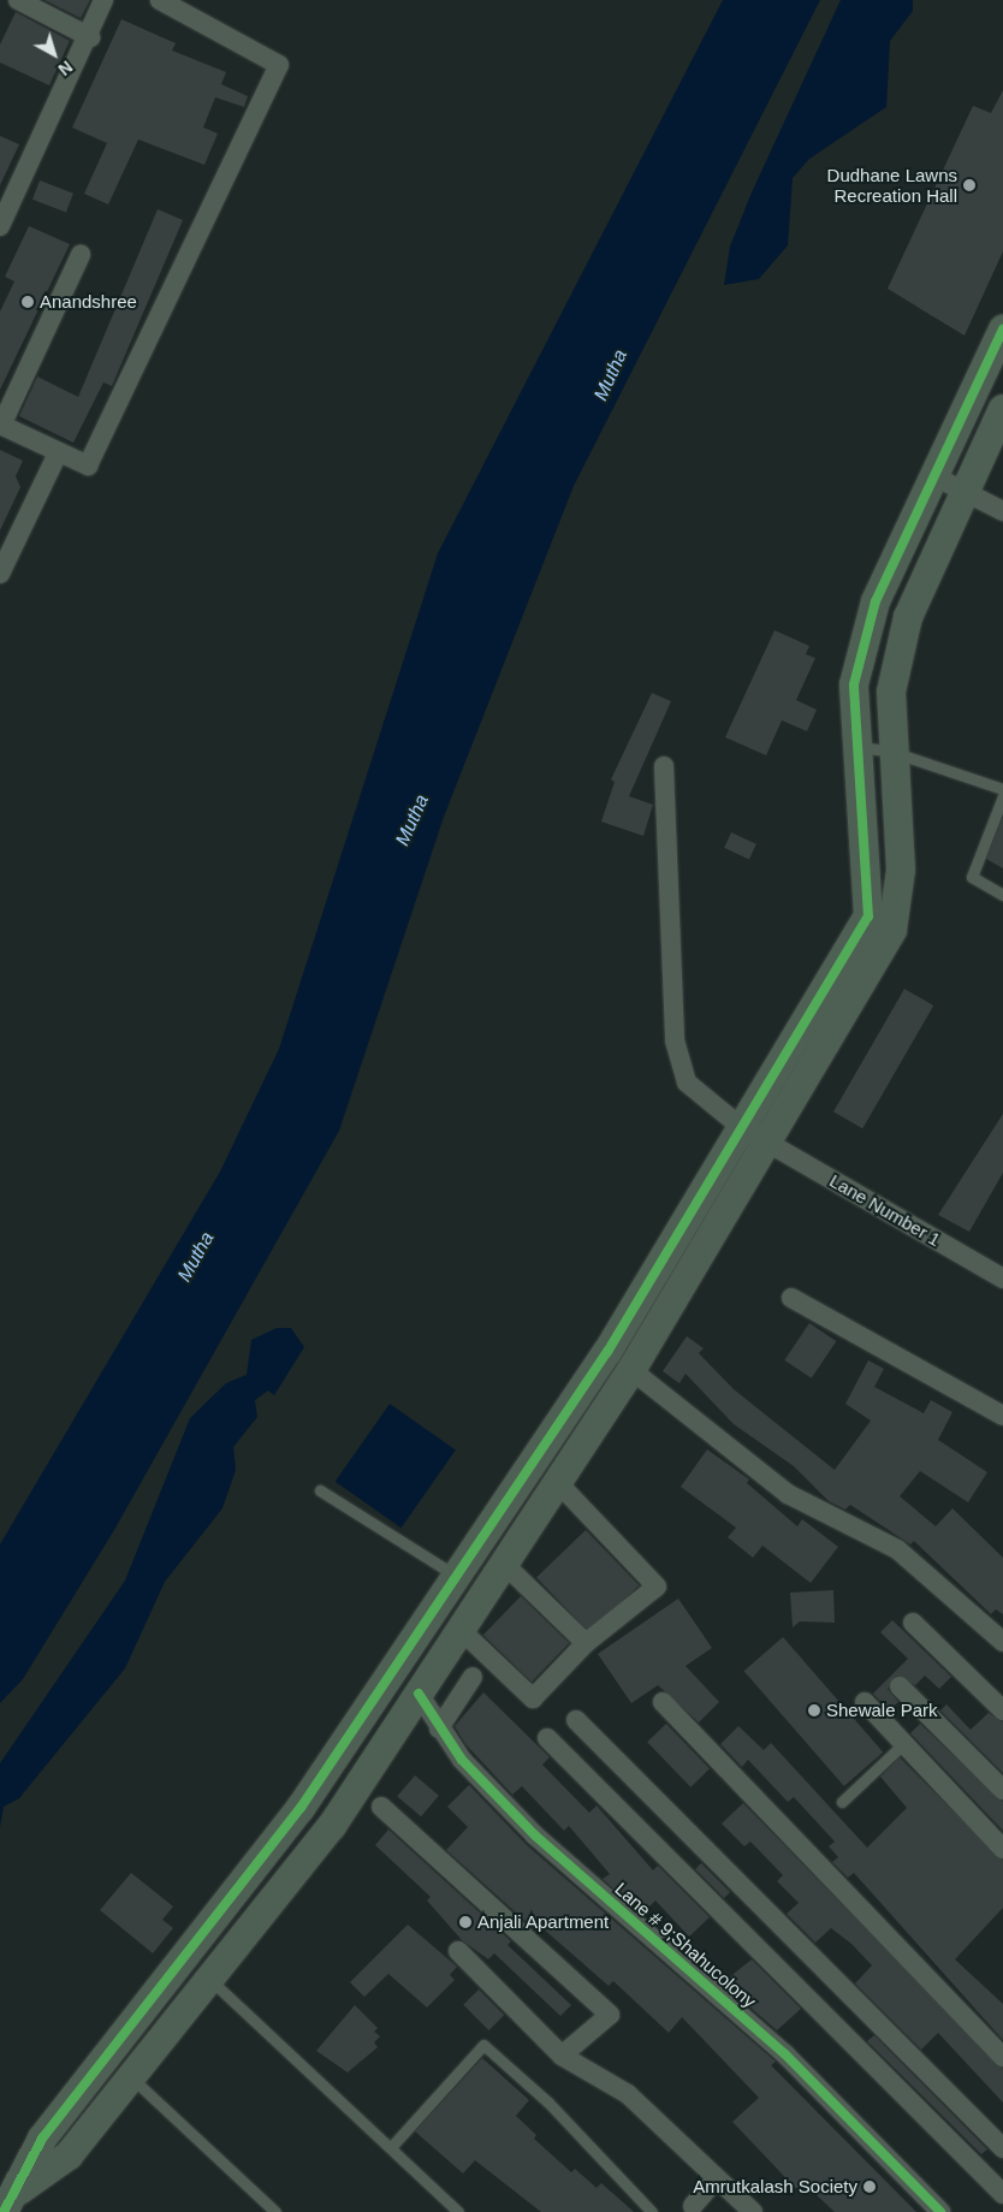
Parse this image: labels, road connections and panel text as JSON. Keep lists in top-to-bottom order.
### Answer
{
  "streets": {
    "street": ["Lane Number 1", "Lane # 9;Shahucolony"]
  },
  "water": ["Mutha"],
  "places": [
    "Dudhane Lawns Recreation Hall",
    "Anandshree",
    "Shewale Park",
    "Anjali Apartment",
    "Amrutkalash Society"
  ],
  "north": "bottom right"
}
